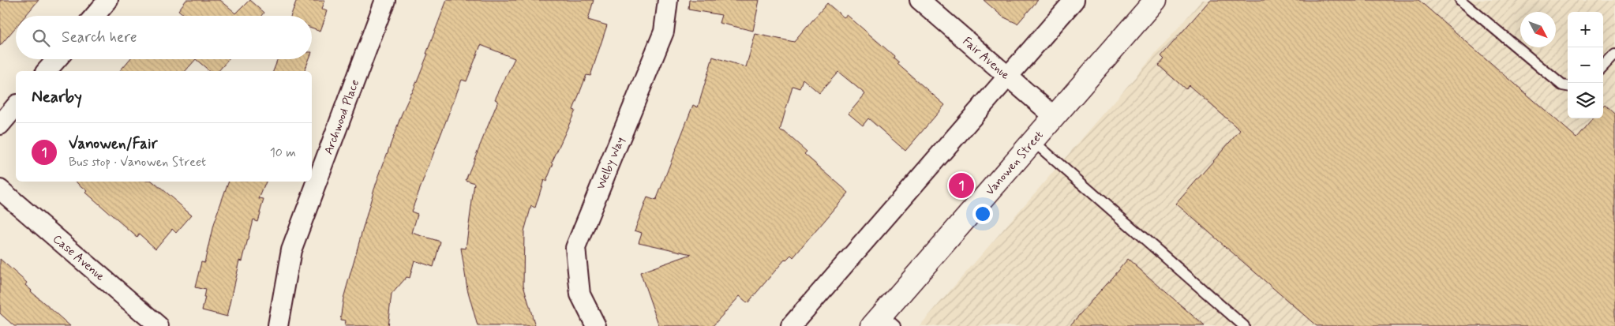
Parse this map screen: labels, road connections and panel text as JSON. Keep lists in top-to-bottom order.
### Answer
{
  "streets": {
    "main road": ["Vanowen Street"],
    "street": [
      "Fair Avenue",
      "Archwood Place",
      "Welby Way",
      "Case Avenue"
    ]
  },
  "crossings": [
    ["Fair Avenue", "Vanowen Street"]
  ],
  "north": "bottom right",
  "page": {
    "map_buttons": ["+", "−"],
    "search": "Search here",
    "heading": "Nearby",
    "list": [
      {
        "mark": "1",
        "name": "Vanowen/Fair",
        "note": "Bus stop · Vanowen Street",
        "value": "10 m"
      }
    ],
    "pins": "1"
  }
}
